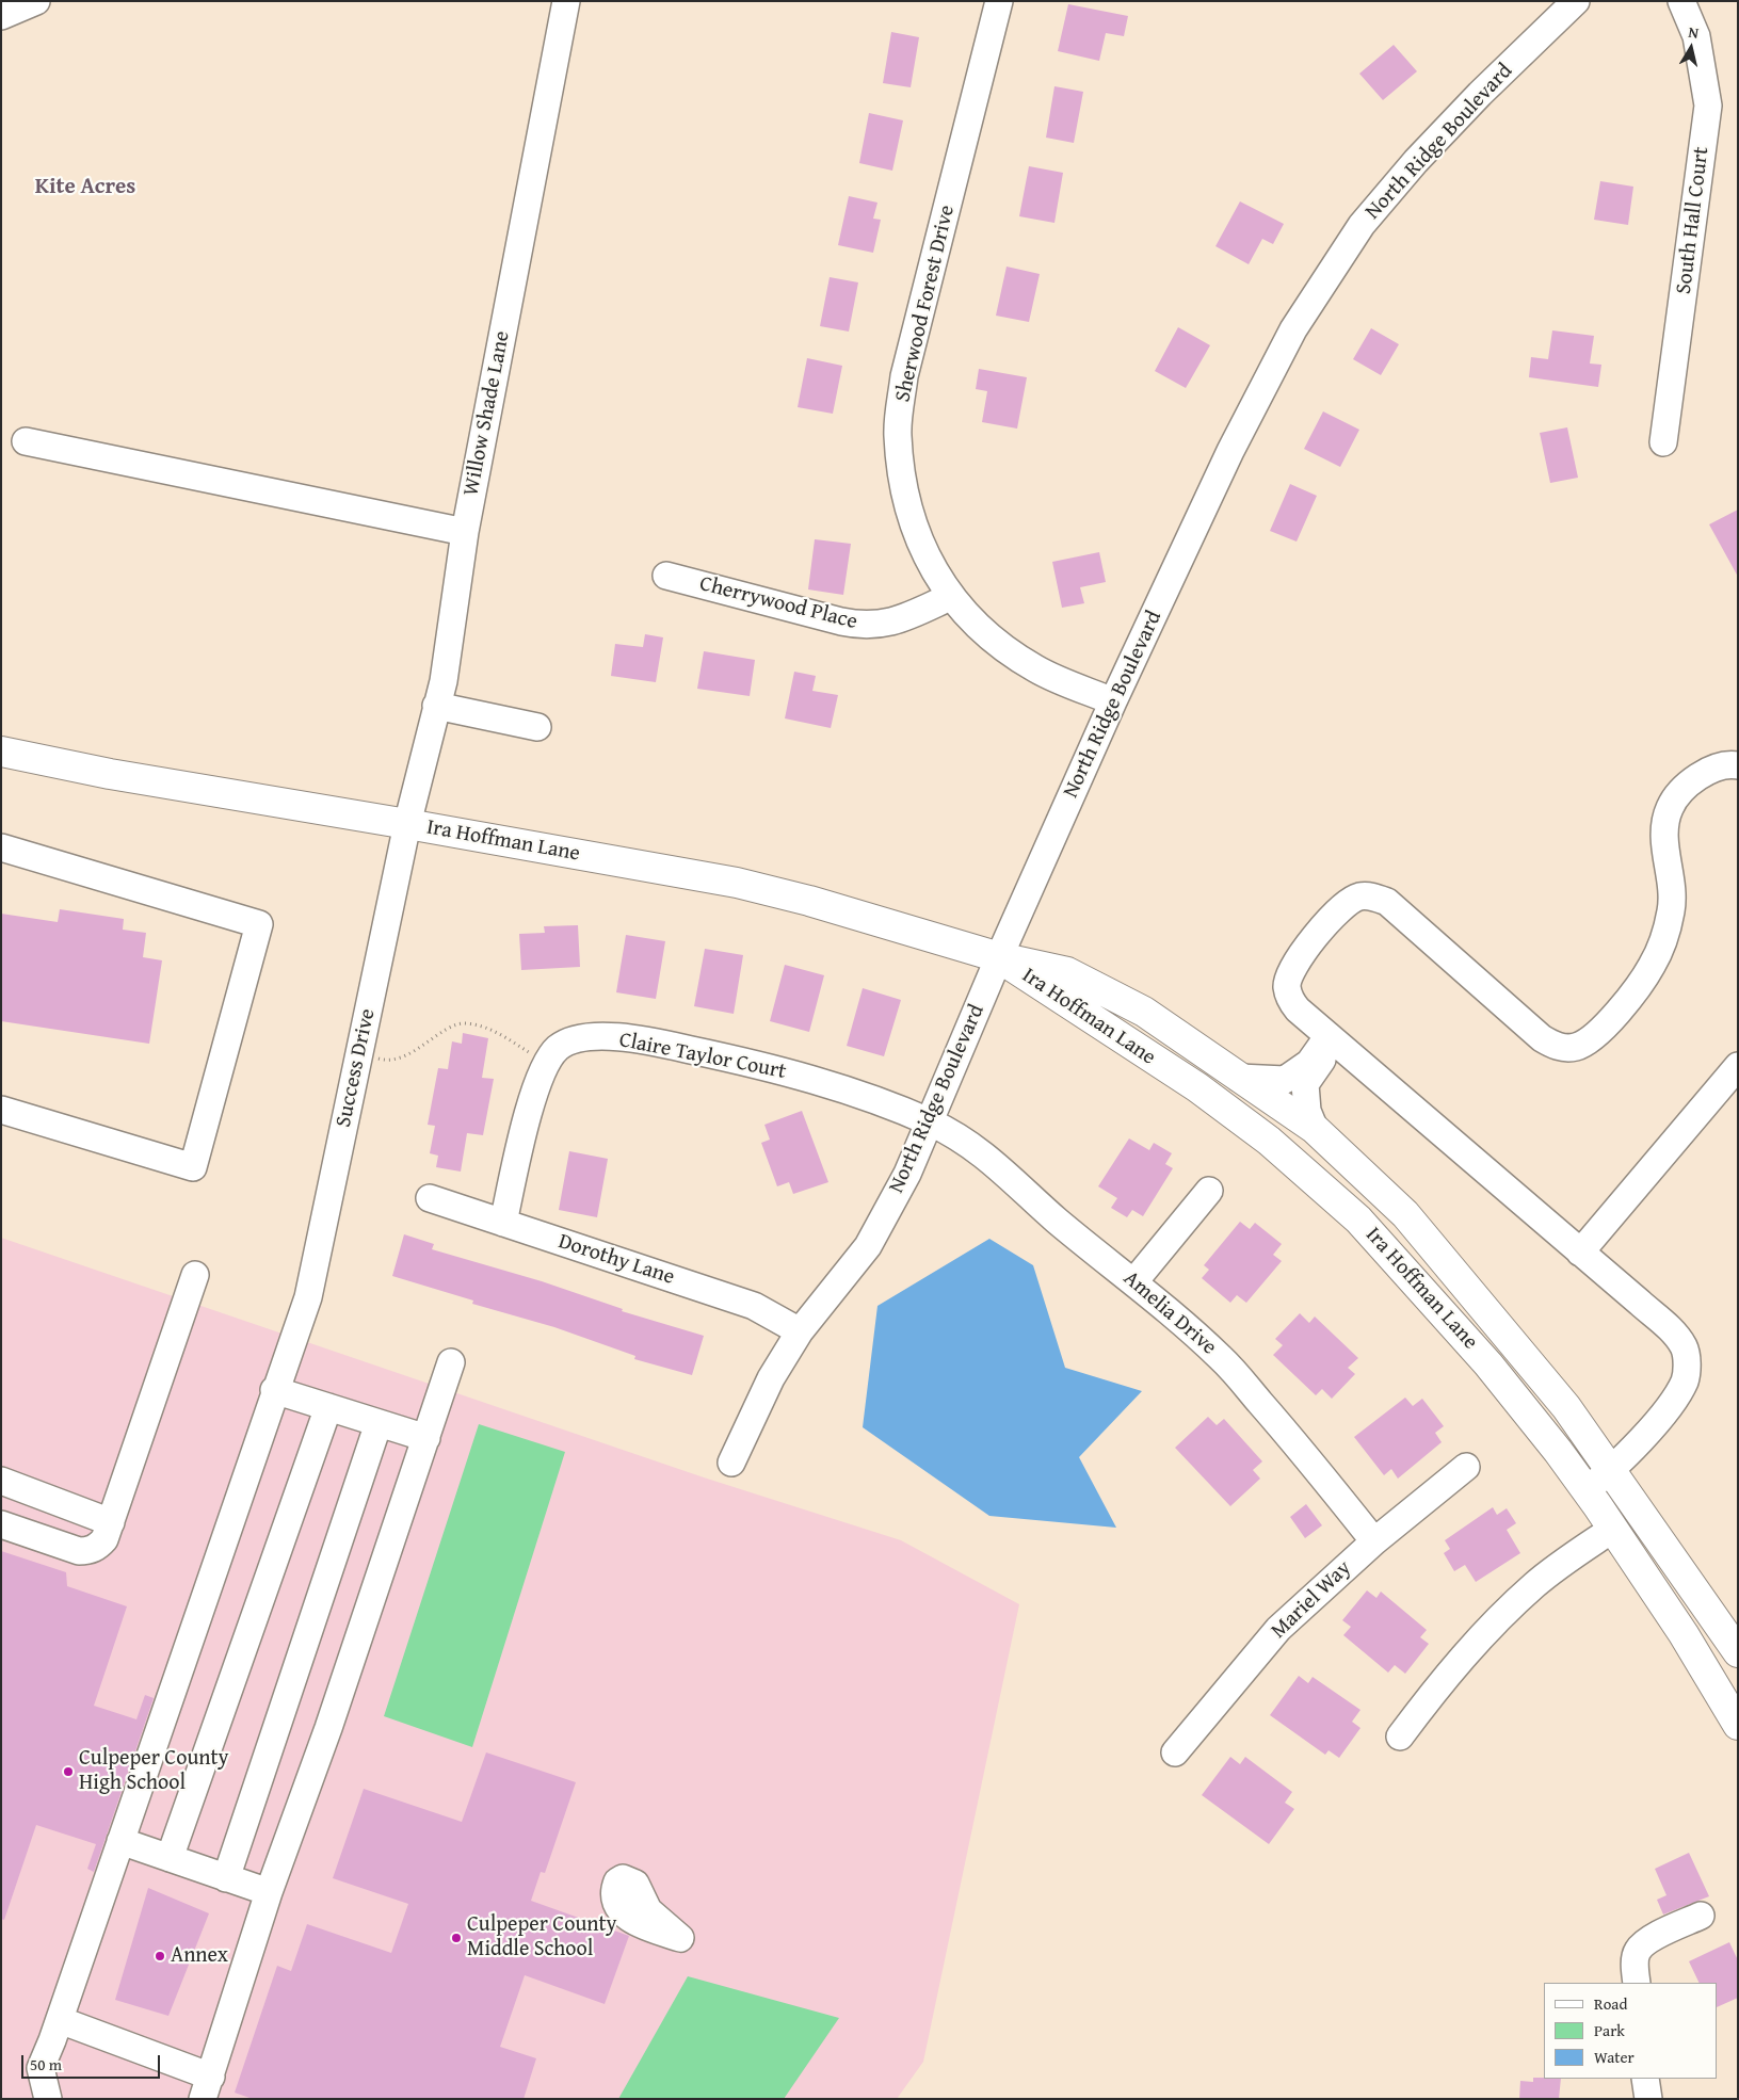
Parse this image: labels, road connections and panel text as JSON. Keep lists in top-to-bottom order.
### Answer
{
  "streets": {
    "main road": ["Ira Hoffman Lane"],
    "street": [
      "North Ridge Boulevard",
      "South Hall Court",
      "Sherwood Forest Drive",
      "Willow Shade Lane",
      "Cherrywood Place",
      "Claire Taylor Court",
      "Success Drive",
      "Dorothy Lane",
      "Amelia Drive",
      "Mariel Way"
    ]
  },
  "crossings": [
    ["North Ridge Boulevard", "Sherwood Forest Drive"],
    ["North Ridge Boulevard", "Ira Hoffman Lane"],
    ["North Ridge Boulevard", "Claire Taylor Court"],
    ["North Ridge Boulevard", "Dorothy Lane"],
    ["North Ridge Boulevard", "Amelia Drive"],
    ["Sherwood Forest Drive", "Cherrywood Place"],
    ["Willow Shade Lane", "Ira Hoffman Lane"],
    ["Willow Shade Lane", "Success Drive"],
    ["Ira Hoffman Lane", "Success Drive"],
    ["Claire Taylor Court", "Dorothy Lane"],
    ["Claire Taylor Court", "Amelia Drive"],
    ["Amelia Drive", "Mariel Way"]
  ],
  "districts": ["Kite Acres"],
  "places": ["Culpeper County High School", "Culpeper County Middle School", "Annex"],
  "legend": ["Road", "Park", "Water"],
  "scale_bar": "50 m",
  "north": "top"
}
